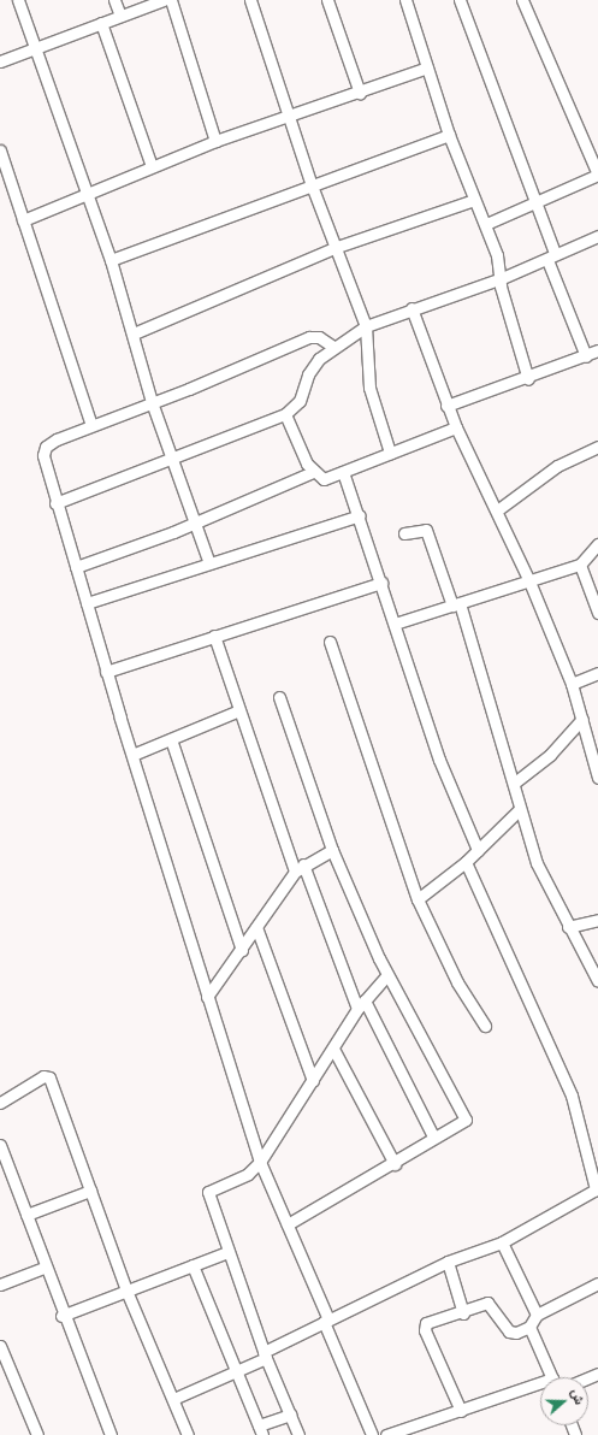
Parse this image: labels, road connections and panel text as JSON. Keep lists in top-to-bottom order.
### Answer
{
  "north": "right"
}
